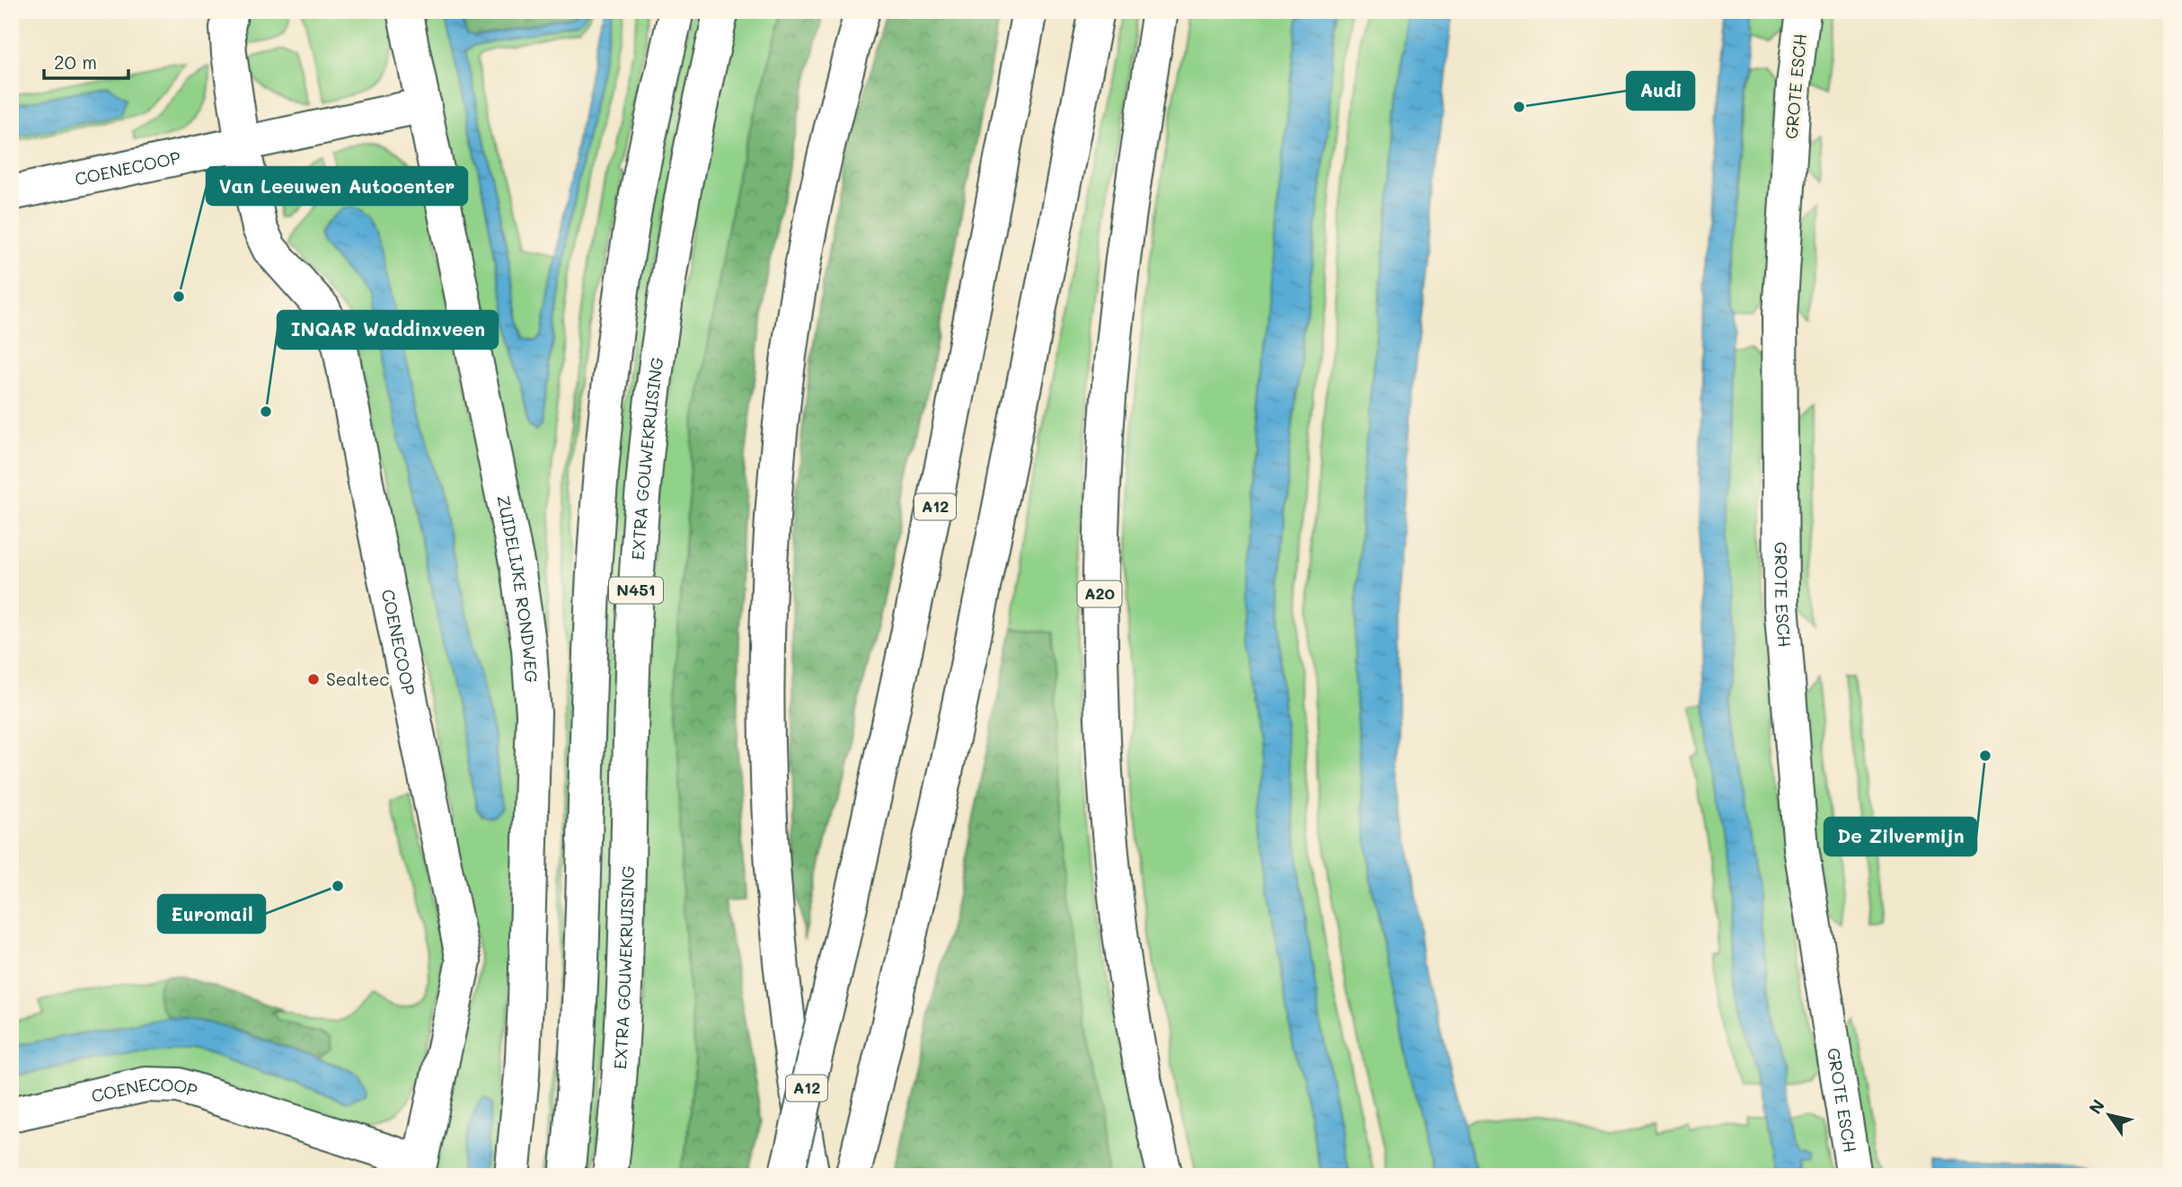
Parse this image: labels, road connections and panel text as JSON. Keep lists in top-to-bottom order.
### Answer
{
  "streets": {
    "main road": [
      "GROTE ESCH",
      "COENECOOP",
      "EXTRA GOUWEKRUISING",
      "A12",
      "ZUIDELIJKE RONDWEG",
      "N451",
      "A20"
    ]
  },
  "crossings": [
    ["COENECOOP", "ZUIDELIJKE RONDWEG"]
  ],
  "places": [
    "Audi",
    "Van Leeuwen Autocenter",
    "INQAR Waddinxveen",
    "Sealtec",
    "De Zilvermijn",
    "Euromail"
  ],
  "scale_bar": "20 m",
  "north": "top left"
}
